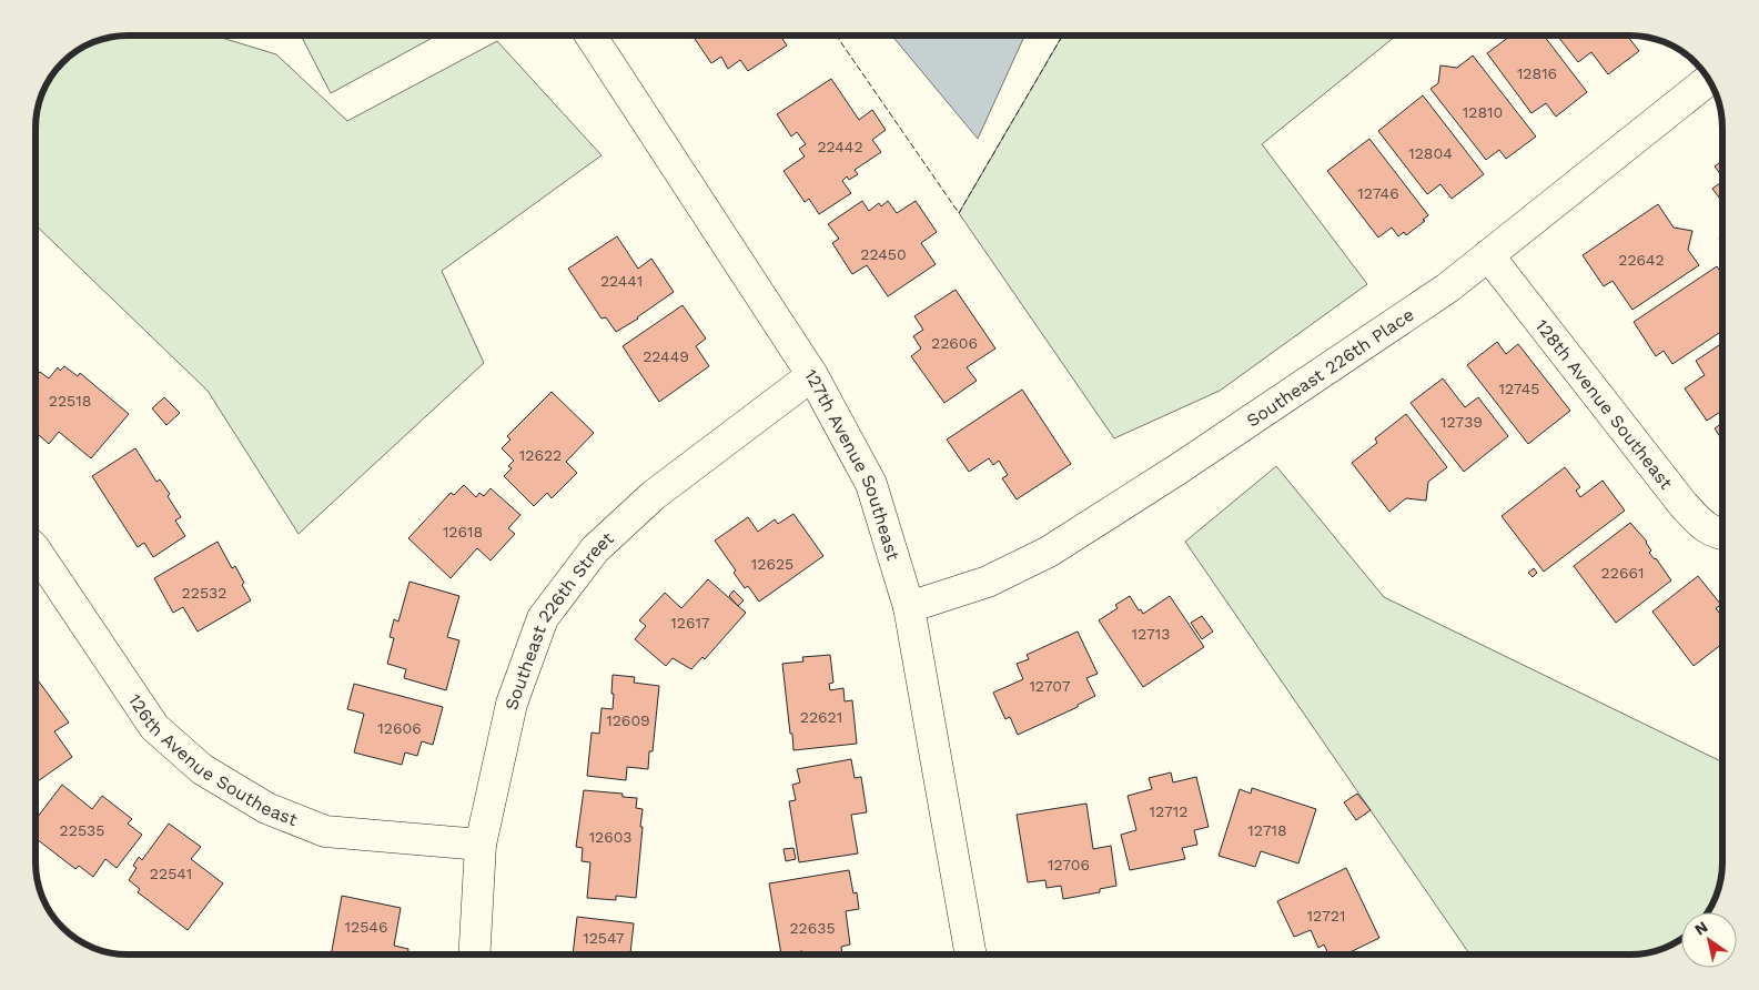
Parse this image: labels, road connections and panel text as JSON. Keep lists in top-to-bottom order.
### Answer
{
  "streets": {
    "street": [
      "Southeast 226th Place",
      "128th Avenue Southeast",
      "127th Avenue Southeast",
      "Southeast 226th Street",
      "126th Avenue Southeast"
    ]
  },
  "crossings": [
    ["Southeast 226th Place", "128th Avenue Southeast"],
    ["Southeast 226th Place", "127th Avenue Southeast"],
    ["127th Avenue Southeast", "Southeast 226th Street"],
    ["Southeast 226th Street", "126th Avenue Southeast"]
  ],
  "house_numbers": [
    "12816",
    "12810",
    "22442",
    "12804",
    "12746",
    "22450",
    "22642",
    "22441",
    "22606",
    "22449",
    "12745",
    "22518",
    "12739",
    "12622",
    "12618",
    "12625",
    "22661",
    "22532",
    "12617",
    "12713",
    "12707",
    "22621",
    "12609",
    "12606",
    "12712",
    "22535",
    "12718",
    "12603",
    "12706",
    "22541",
    "12721",
    "12546",
    "22635",
    "12547"
  ],
  "north": "top left"
}
